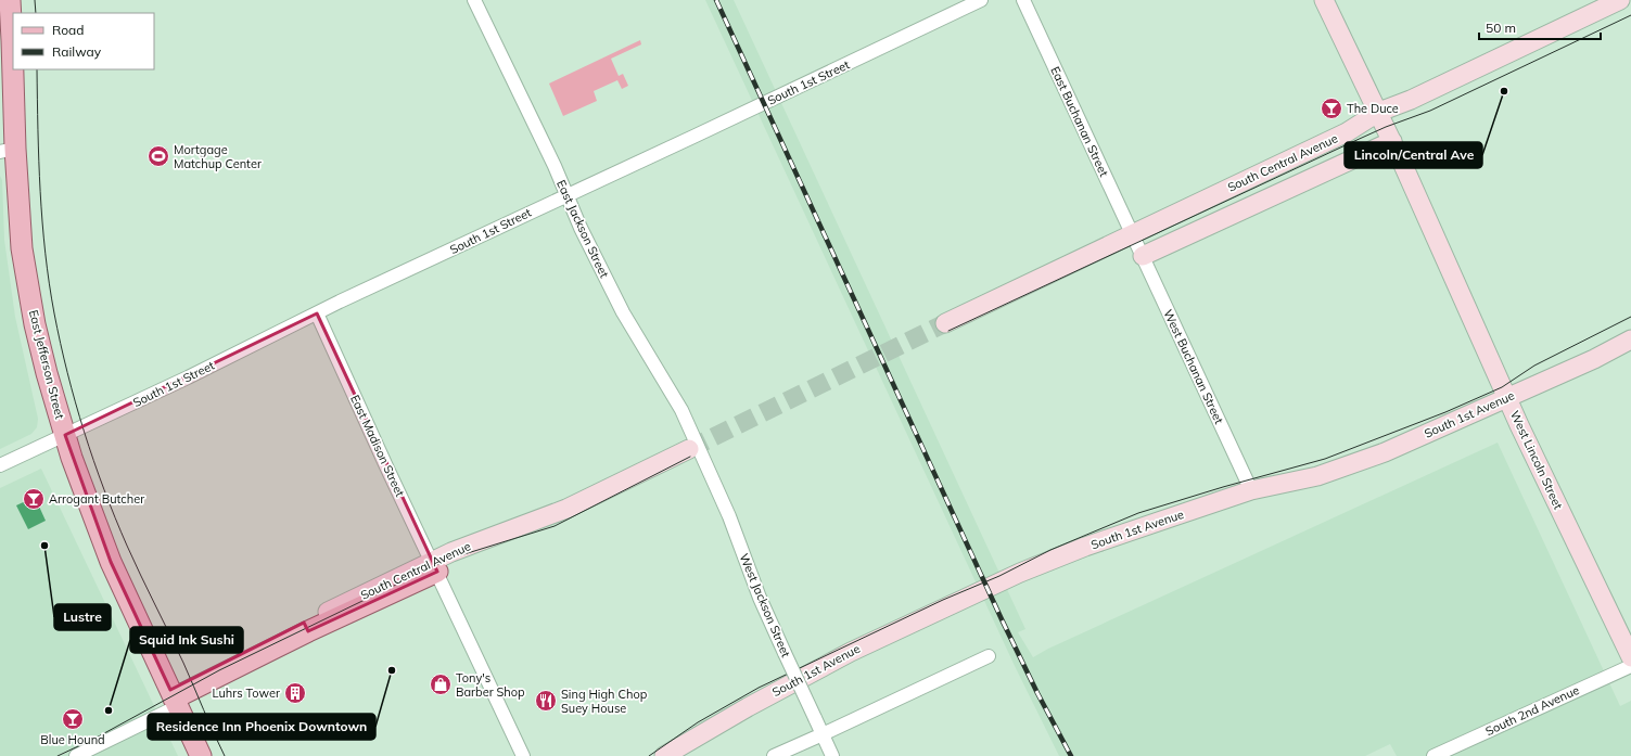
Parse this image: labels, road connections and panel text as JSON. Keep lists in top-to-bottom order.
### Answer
{
  "streets": {
    "main road": [
      "South Central Avenue",
      "East Jefferson Street",
      "South 1st Avenue",
      "West Lincoln Street"
    ],
    "street": [
      "South 1st Street",
      "East Buchanan Street",
      "East Jackson Street",
      "West Buchanan Street",
      "East Madison Street",
      "West Jackson Street",
      "South 2nd Avenue"
    ]
  },
  "crossings": [
    ["South 1st Street", "East Jackson Street"],
    ["South 1st Street", "East Jefferson Street"],
    ["South 1st Street", "East Madison Street"],
    ["East Buchanan Street", "South Central Avenue"],
    ["East Buchanan Street", "West Buchanan Street"],
    ["South Central Avenue", "East Jackson Street"],
    ["South Central Avenue", "West Buchanan Street"],
    ["South Central Avenue", "East Madison Street"],
    ["South Central Avenue", "West Lincoln Street"],
    ["South Central Avenue", "West Jackson Street"],
    ["East Jackson Street", "West Jackson Street"],
    ["West Buchanan Street", "South 1st Avenue"],
    ["South 1st Avenue", "West Lincoln Street"]
  ],
  "places": {
    "other": [
      "Lincoln/Central Ave",
      "Lustre",
      "Residence Inn Phoenix Downtown",
      "Squid Ink Sushi"
    ],
    "bar": ["The Duce", "Arrogant Butcher", "Blue Hound"],
    "sports": ["Mortgage Matchup Center"],
    "shop": ["Tony's Barber Shop"],
    "building": ["Luhrs Tower"],
    "restaurant": ["Sing High Chop Suey House"]
  },
  "legend": ["Road", "Railway"],
  "scale_bar": "50 m"
}
